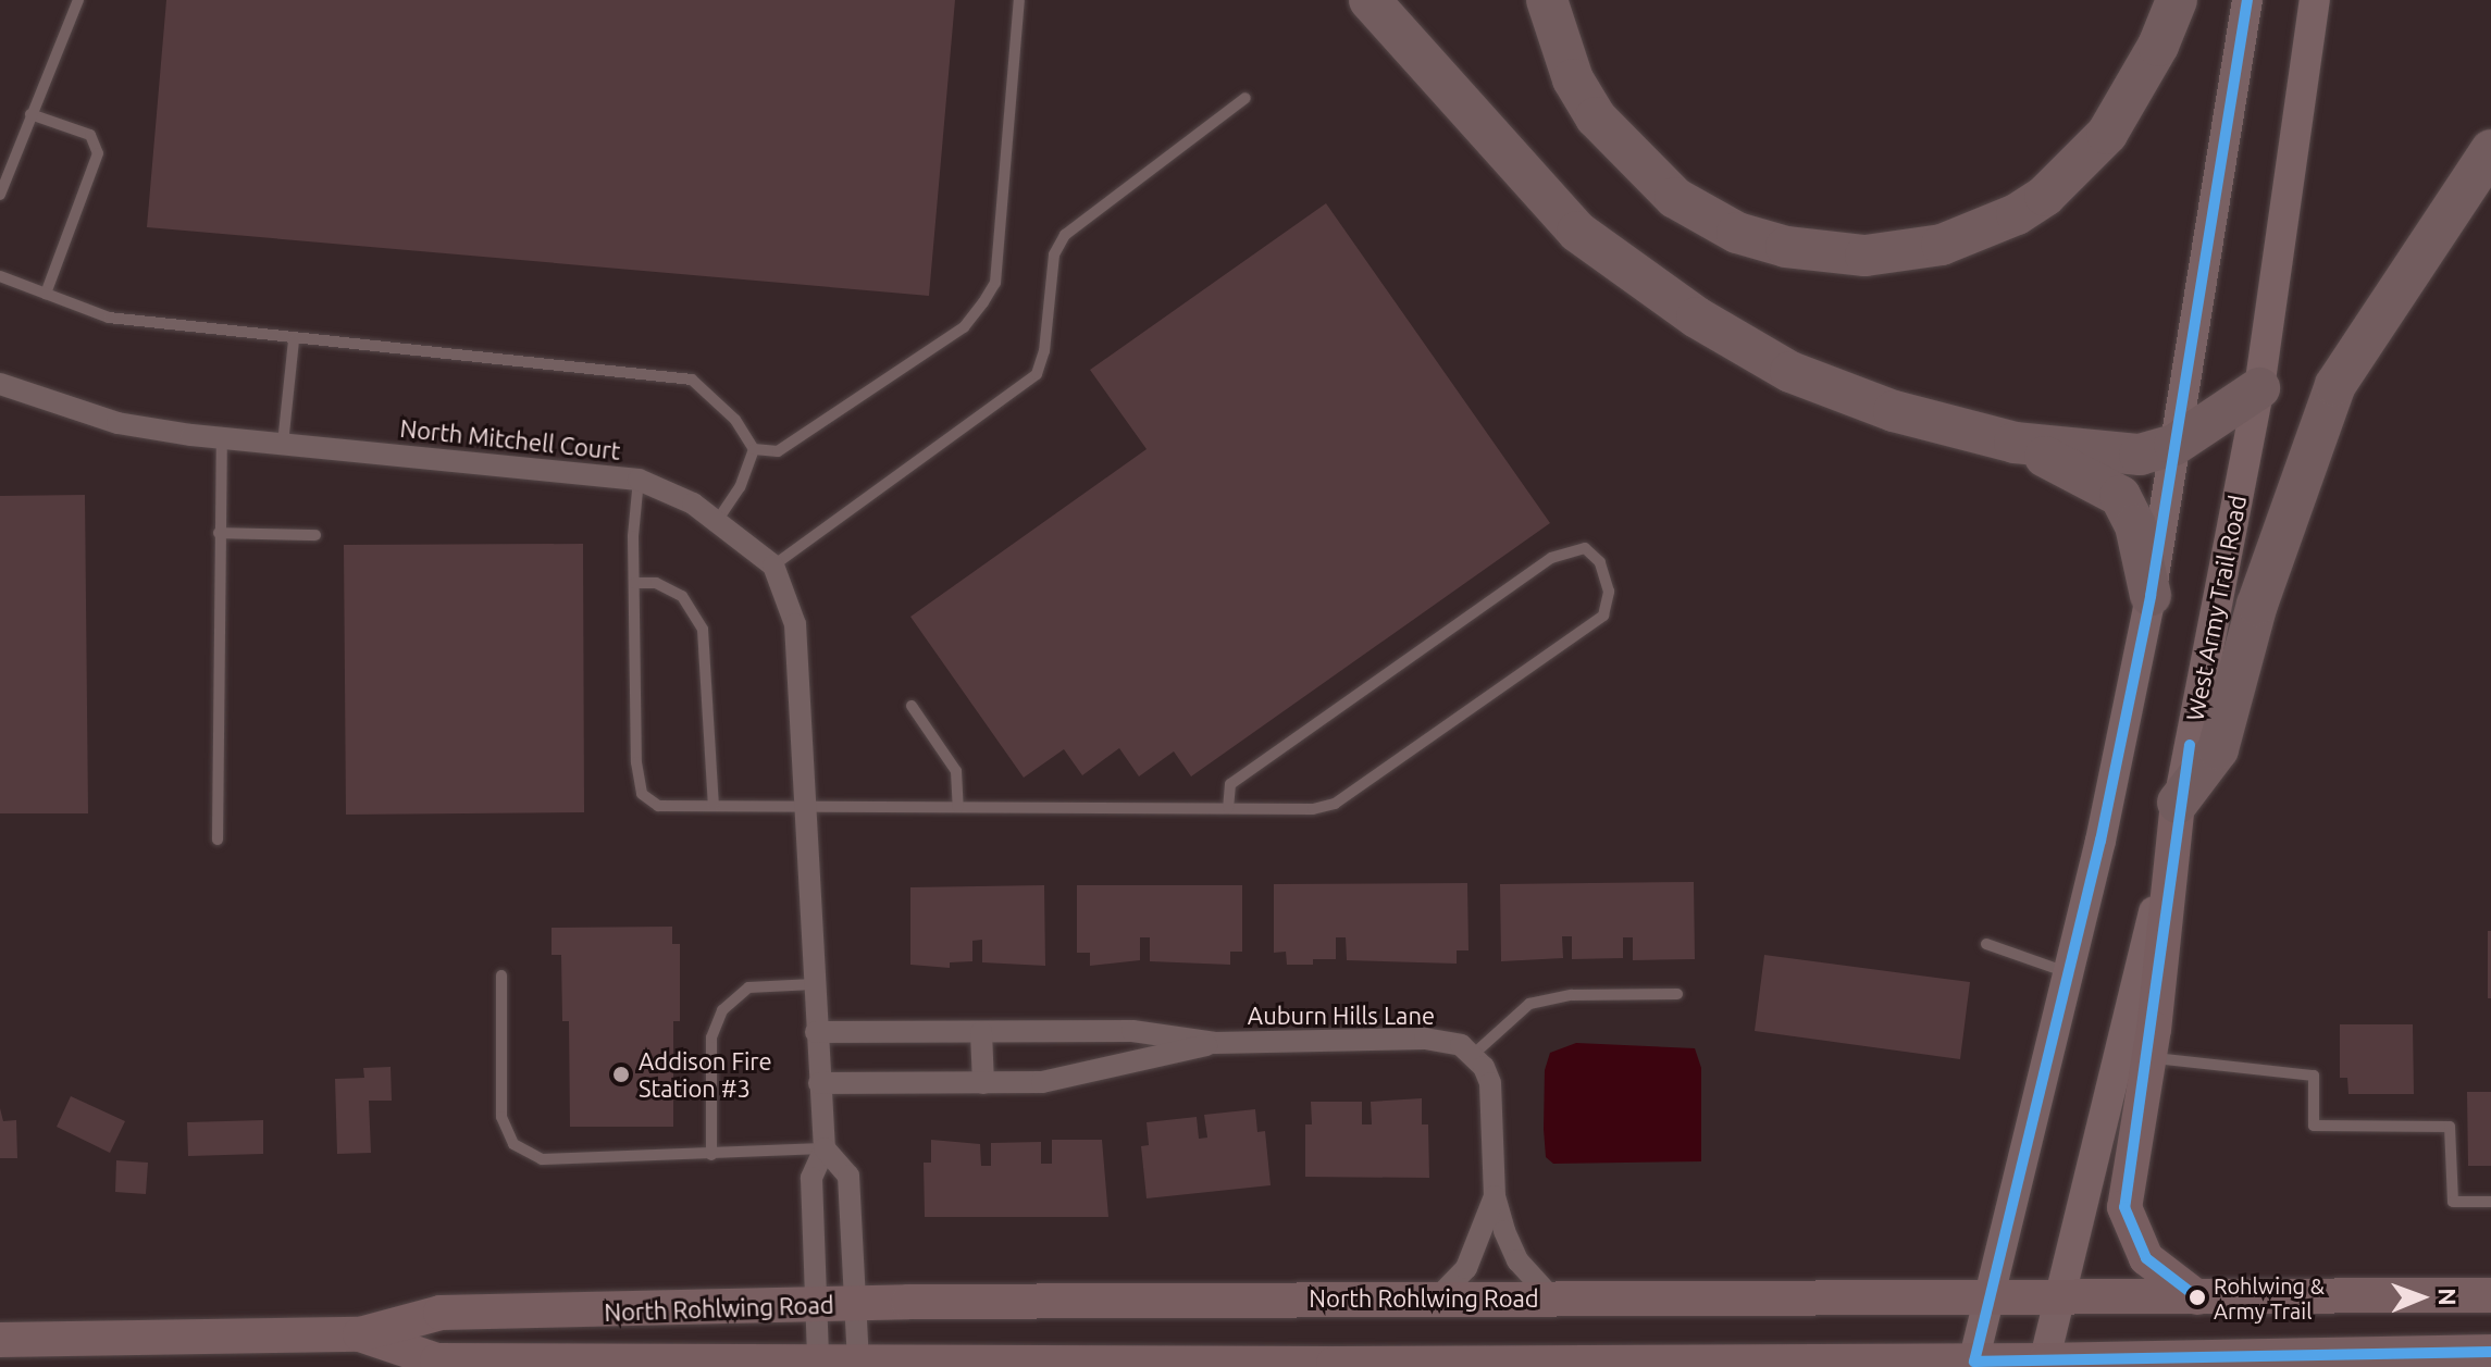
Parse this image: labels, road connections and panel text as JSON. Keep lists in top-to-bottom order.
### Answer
{
  "streets": {
    "main road": ["West Army Trail Road", "North Rohlwing Road"],
    "street": ["North Mitchell Court", "Auburn Hills Lane"]
  },
  "crossings": [
    ["West Army Trail Road", "North Rohlwing Road"]
  ],
  "places": ["Addison Fire Station #3", "Rohlwing & Army Trail"],
  "north": "right"
}
